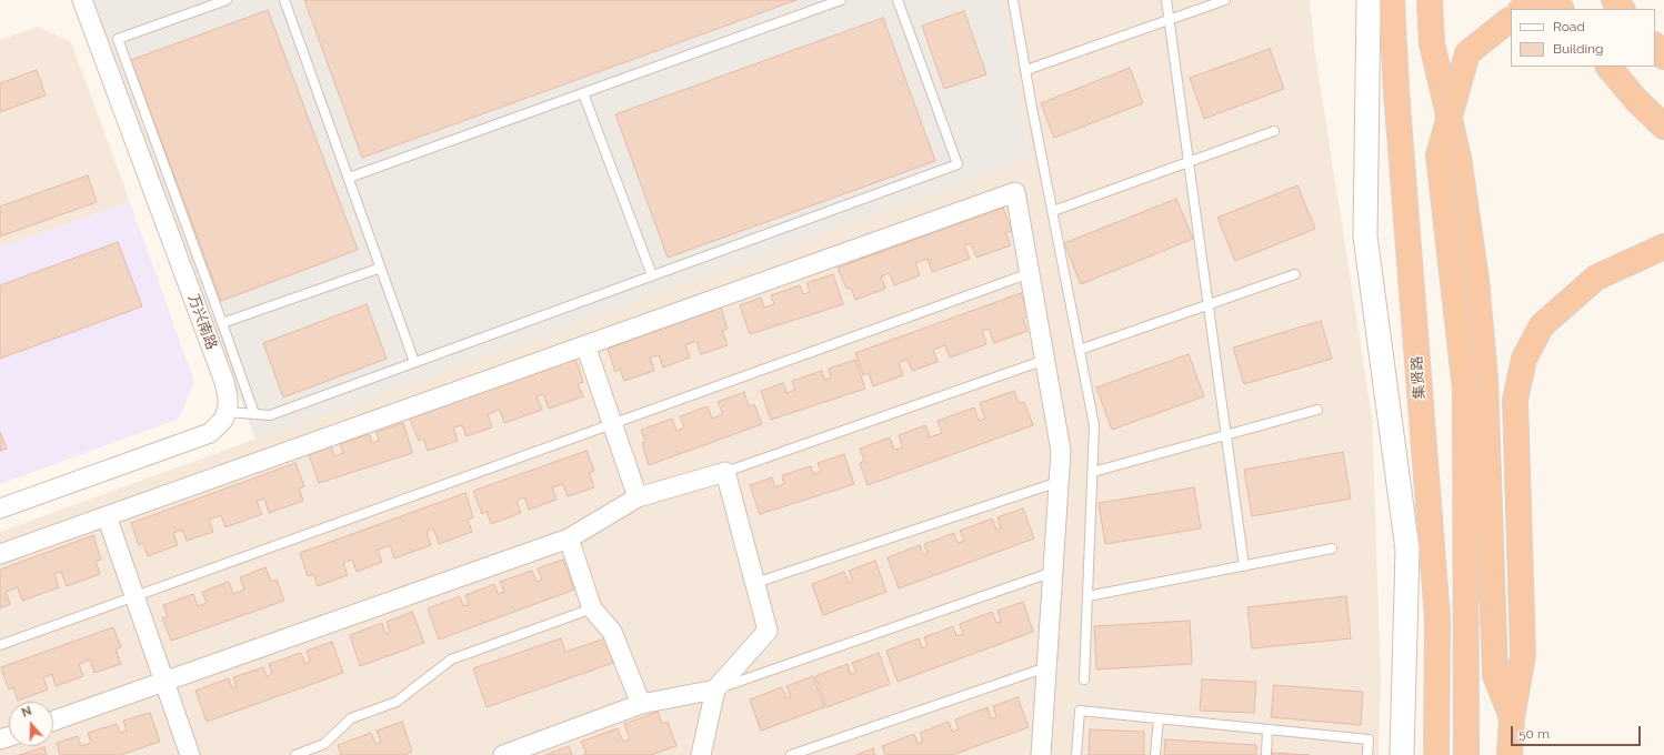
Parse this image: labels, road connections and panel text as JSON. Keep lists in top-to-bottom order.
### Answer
{
  "streets": {
    "highway": ["集贤路"],
    "street": ["万兴南路"]
  },
  "legend": ["Road", "Building"],
  "scale_bar": "50 m",
  "north": "top"
}
